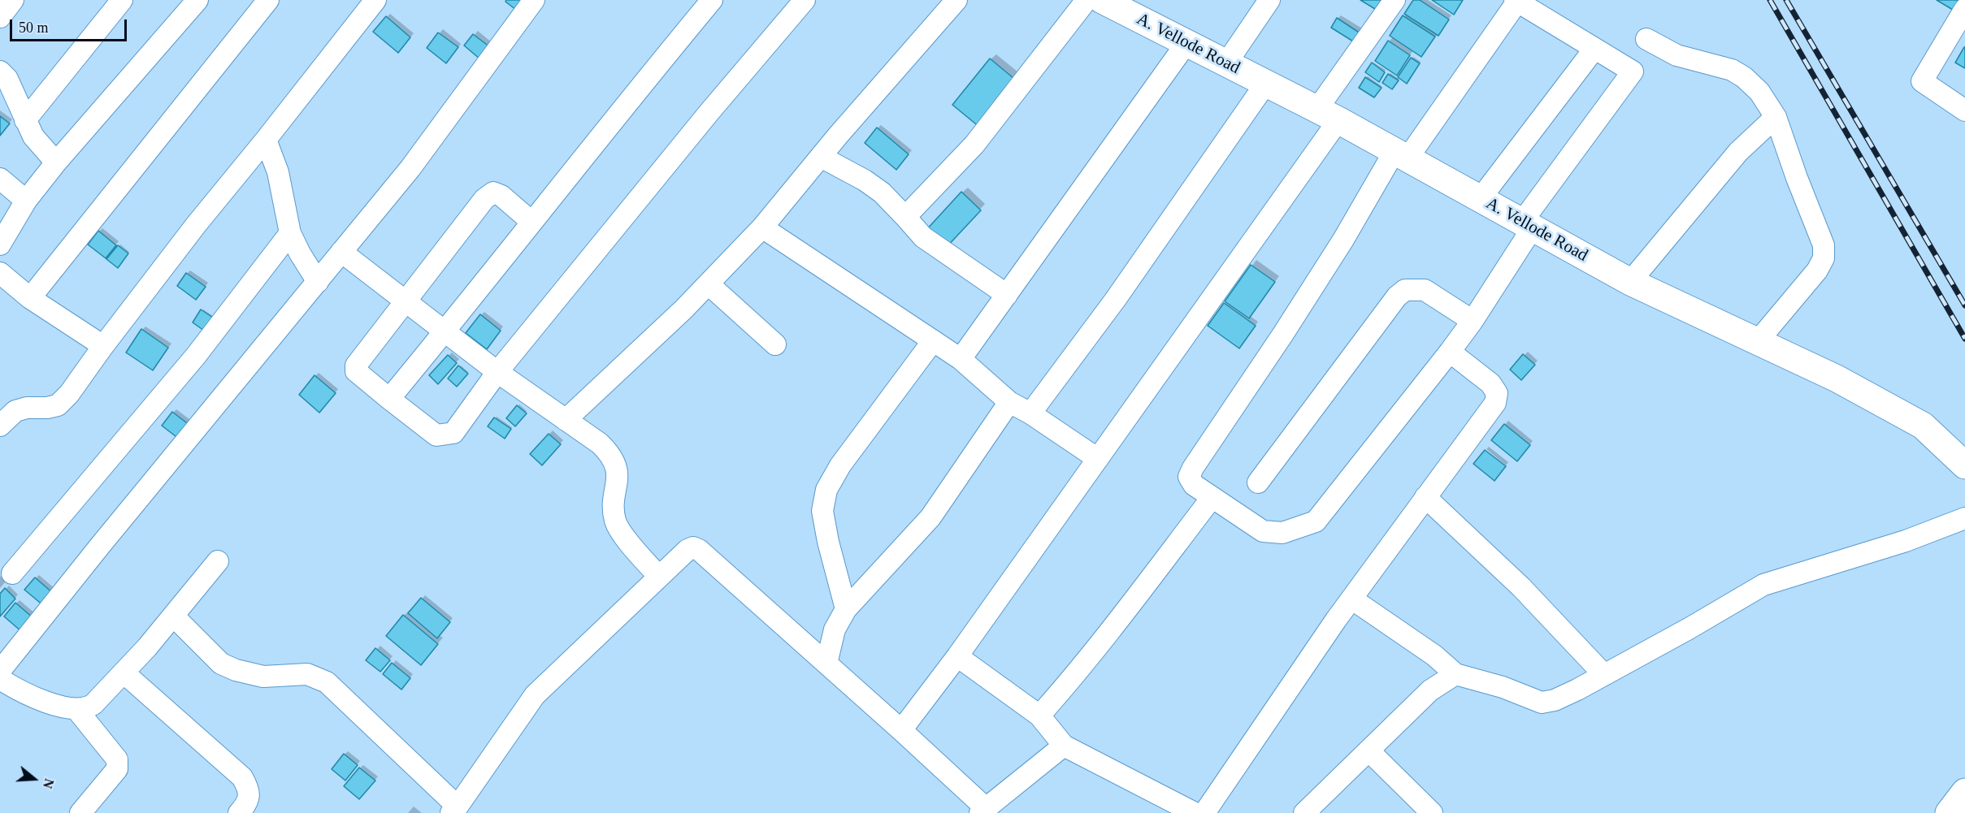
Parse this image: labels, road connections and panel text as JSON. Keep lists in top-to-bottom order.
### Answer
{
  "streets": {
    "main road": ["A. Vellode Road"]
  },
  "scale_bar": "50 m",
  "north": "right"
}
